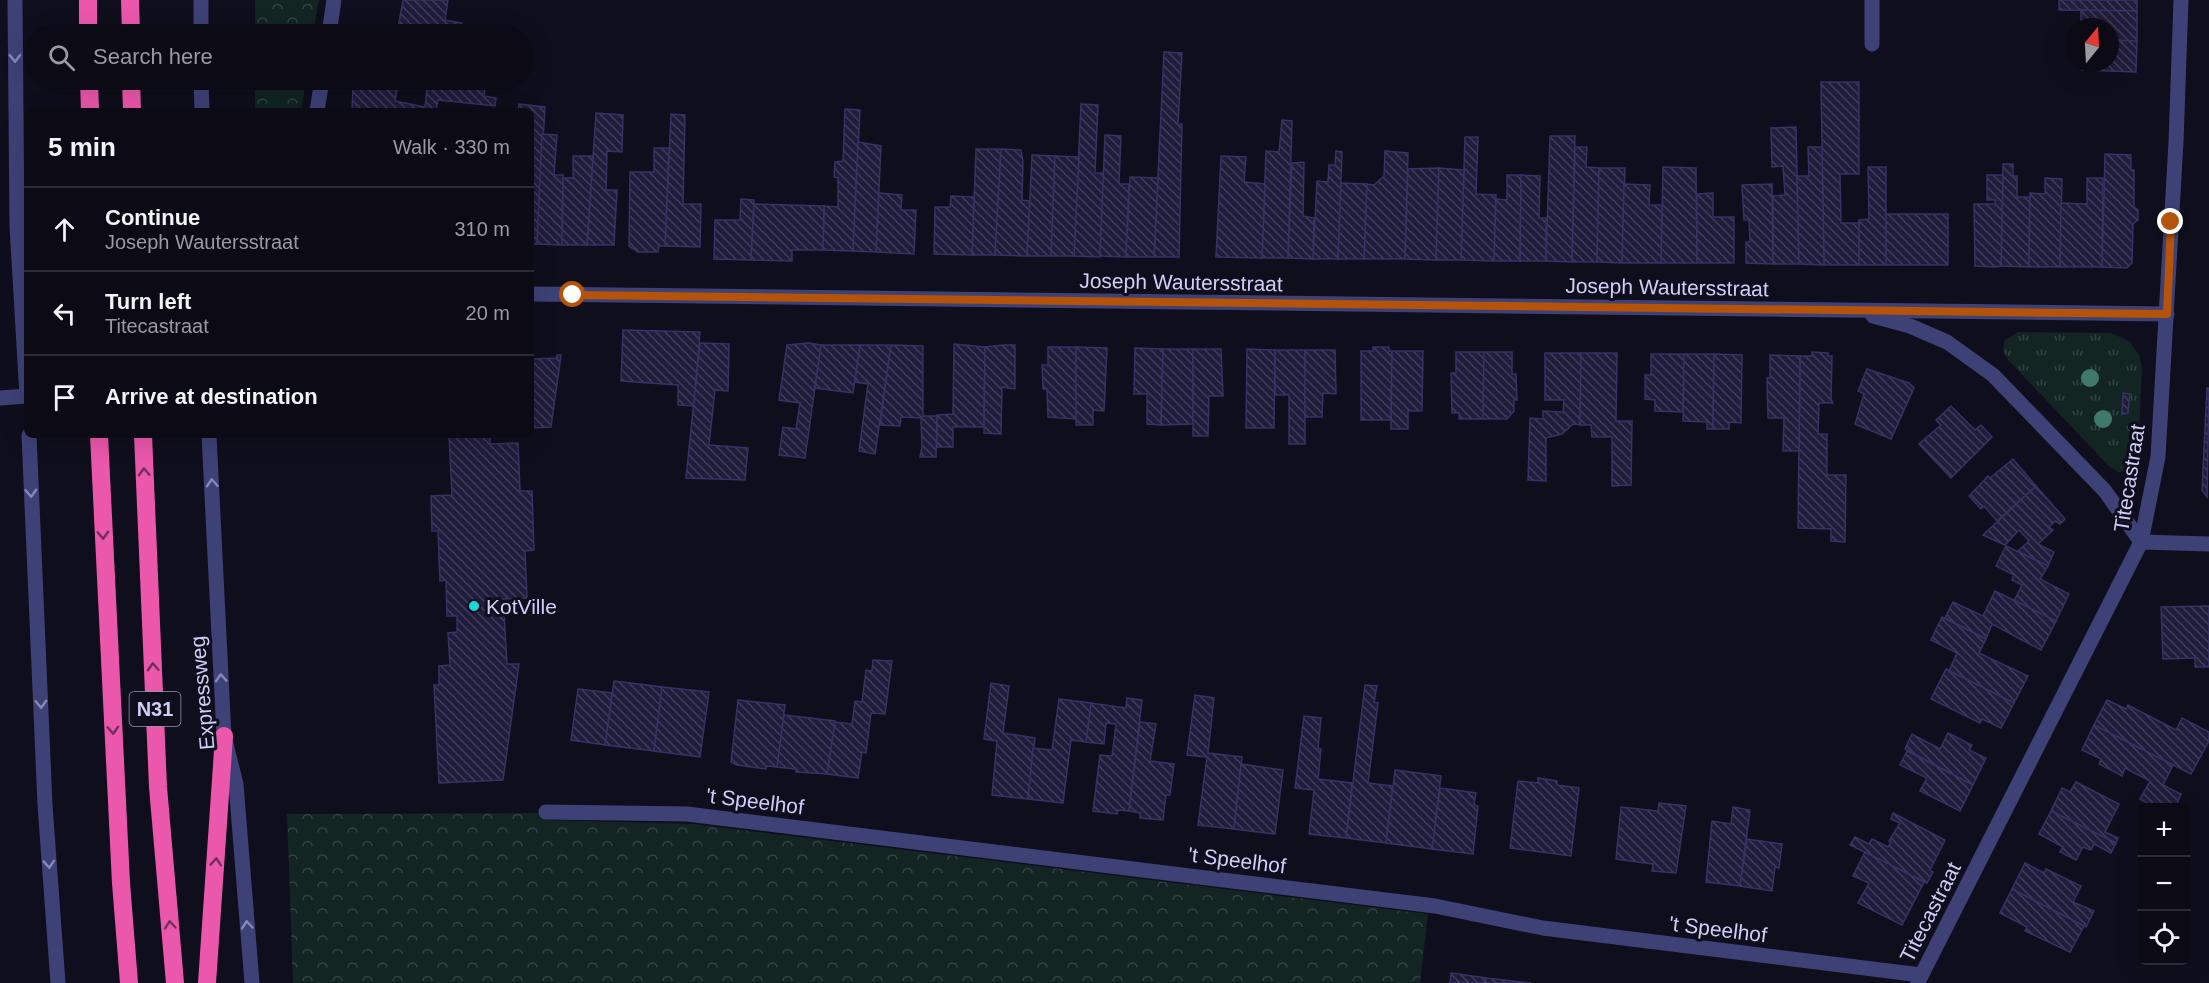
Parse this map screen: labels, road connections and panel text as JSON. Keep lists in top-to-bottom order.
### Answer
{
  "streets": {
    "highway": ["N31"],
    "street": [
      "Joseph Wautersstraat",
      "Titecastraat",
      "Expressweg",
      "'t Speelhof"
    ]
  },
  "crossings": [
    ["Joseph Wautersstraat", "Titecastraat"],
    ["Titecastraat", "'t Speelhof"]
  ],
  "one_way": ["Expressweg"],
  "places": ["KotVille"],
  "north": "top",
  "page": {
    "search": "Search here",
    "heading": ["5 min", "Walk · 330 m"],
    "list": [
      ["Continue", "Joseph Wautersstraat", "310 m"],
      ["Turn left", "Titecastraat", "20 m"],
      "Arrive at destination"
    ],
    "map_buttons": ["+", "−"]
  }
}
